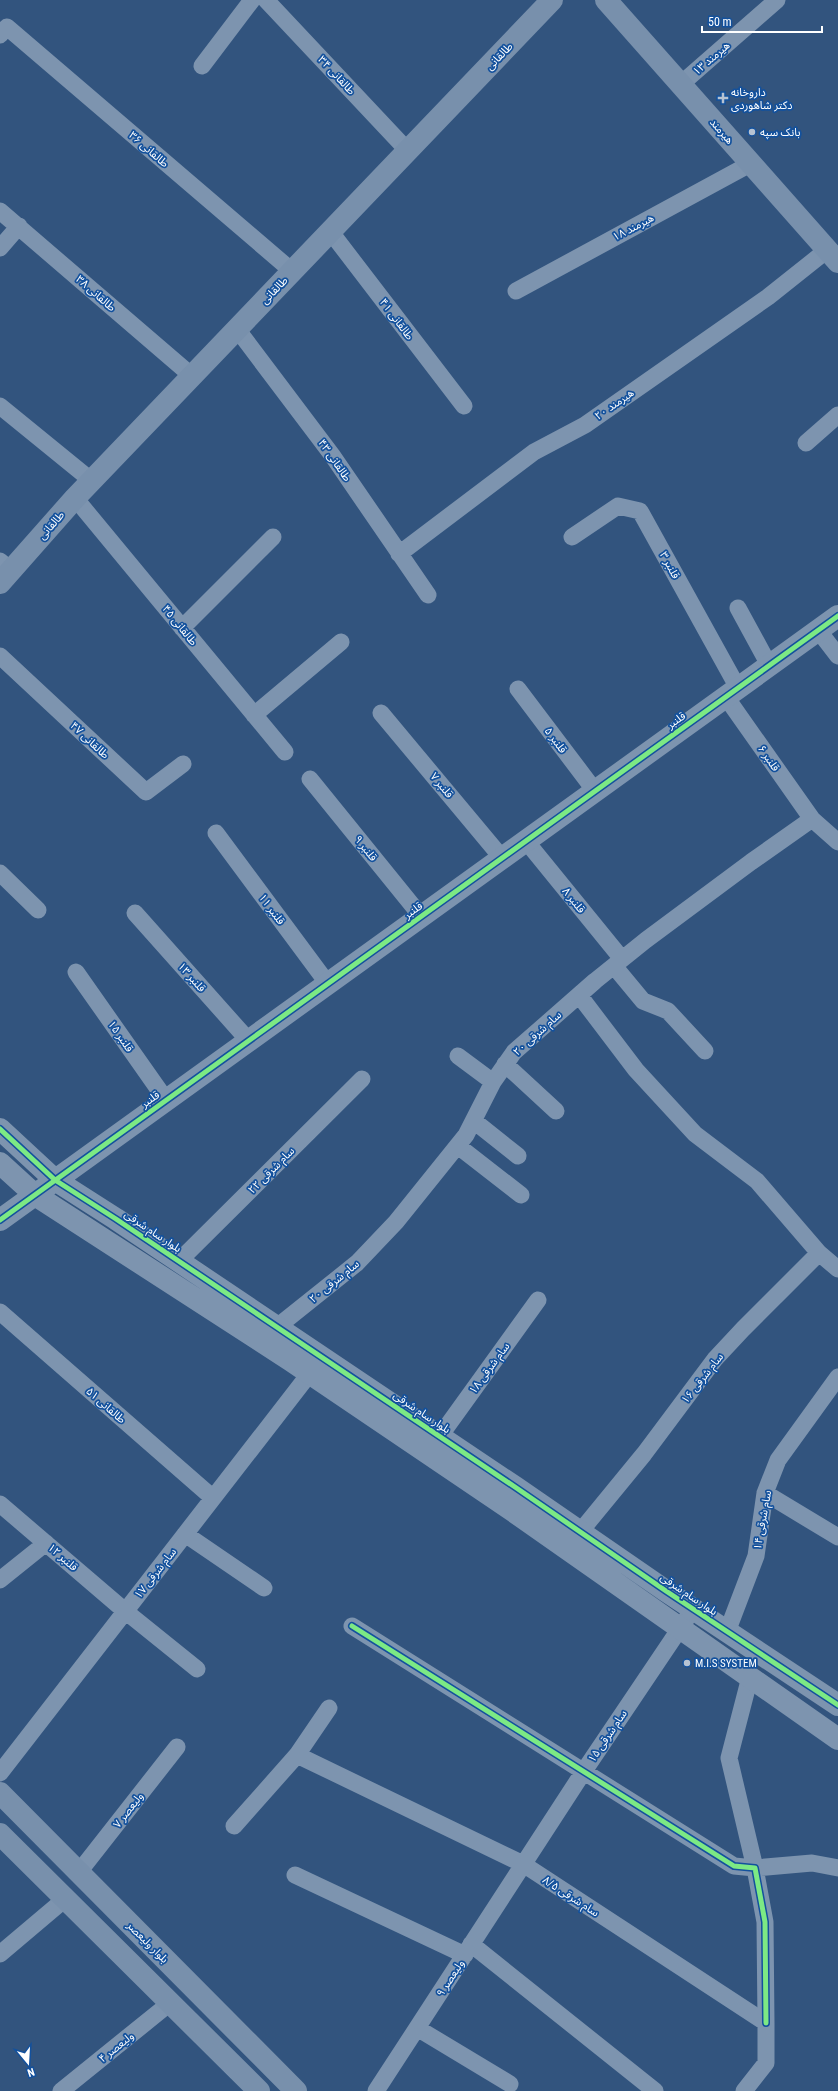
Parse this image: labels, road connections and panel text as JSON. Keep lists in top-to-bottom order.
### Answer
{
  "streets": {
    "main road": ["طالقانی", "هیرمند", "بلوار ولیعصر"],
    "street": [
      "هیرمند ۱۳",
      "طالقانی ۳۴",
      "طالقانی ۳۶",
      "هیرمند ۱۸",
      "طالقانی ۳۸",
      "طالقانی ۴۱",
      "هیرمند ۲۰",
      "طالقانی ۴۳",
      "قلنبر ۳",
      "طالقانی ۴۵",
      "قلنبر",
      "طالقانی ۴۷",
      "قلنبر ۵",
      "قلنبر ۶",
      "قلنبر ۷",
      "قلنبر ۹",
      "قلنبر ۸",
      "قلنبر ۱۱",
      "قلنبر ۱۳",
      "سام شرقی ۲۰",
      "قلنبر ۱۵",
      "سام شرقی ۲۲",
      "بلوار سام شرقی",
      "سام شرقی ۱۸",
      "سام شرقی ۱۶",
      "طالقانی ۵۱",
      "سام شرقی ۱۴",
      "قلنبر ۱۲",
      "سام شرقی ۱۷",
      "سام شرقی ۱۵",
      "ولیعصر ۷",
      "سام شرقی ۸/۵",
      "ولیعصر ۹",
      "ولیعصر ۴"
    ]
  },
  "crossings": [
    ["طالقانی", "طالقانی ۳۴"],
    ["طالقانی", "طالقانی ۳۶"],
    ["طالقانی", "طالقانی ۳۸"],
    ["طالقانی", "طالقانی ۴۱"],
    ["طالقانی", "طالقانی ۴۳"],
    ["طالقانی", "طالقانی ۴۵"],
    ["هیرمند ۱۳", "هیرمند"],
    ["هیرمند", "هیرمند ۱۸"],
    ["هیرمند", "هیرمند ۲۰"],
    ["هیرمند ۲۰", "طالقانی ۴۳"],
    ["قلنبر ۳", "قلنبر"],
    ["قلنبر ۳", "قلنبر ۶"],
    ["قلنبر", "قلنبر ۵"],
    ["قلنبر", "قلنبر ۶"],
    ["قلنبر", "قلنبر ۷"],
    ["قلنبر", "قلنبر ۹"],
    ["قلنبر", "قلنبر ۸"],
    ["قلنبر", "قلنبر ۱۱"],
    ["قلنبر", "قلنبر ۱۳"],
    ["قلنبر", "قلنبر ۱۵"],
    ["قلنبر", "بلوار سام شرقی"],
    ["قلنبر ۶", "سام شرقی ۲۰"],
    ["قلنبر ۸", "سام شرقی ۲۰"],
    ["سام شرقی ۲۰", "بلوار سام شرقی"],
    ["سام شرقی ۲۲", "بلوار سام شرقی"],
    ["بلوار سام شرقی", "سام شرقی ۱۸"],
    ["بلوار سام شرقی", "سام شرقی ۱۶"],
    ["بلوار سام شرقی", "سام شرقی ۱۴"],
    ["بلوار سام شرقی", "سام شرقی ۱۵"],
    ["طالقانی ۵۱", "سام شرقی ۱۷"],
    ["قلنبر ۱۲", "سام شرقی ۱۷"],
    ["سام شرقی ۱۵", "سام شرقی ۸/۵"],
    ["سام شرقی ۱۵", "ولیعصر ۹"],
    ["ولیعصر ۷", "بلوار ولیعصر"],
    ["سام شرقی ۸/۵", "ولیعصر ۹"]
  ],
  "places": {
    "health": ["داروخانه دکتر شاهوردی"],
    "other": ["بانک سپه", "M.I.S SYSTEM"]
  },
  "scale_bar": "50 m",
  "north": "bottom"
}
